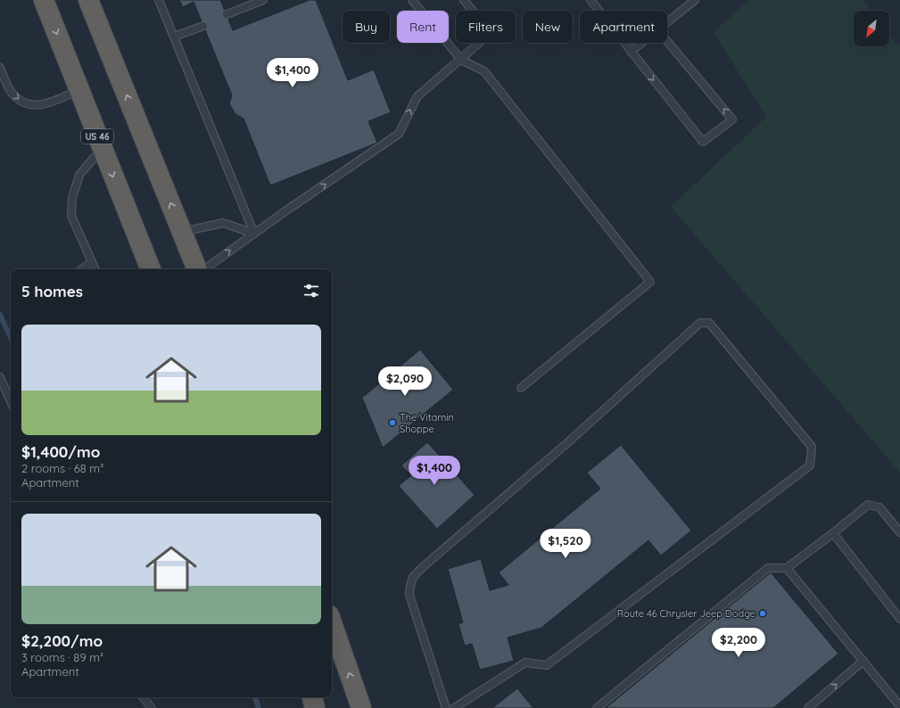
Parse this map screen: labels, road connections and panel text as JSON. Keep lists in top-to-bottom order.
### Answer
{
  "streets": {
    "highway": ["US 46"]
  },
  "places": ["The Vitamin Shoppe", "Route 46 Chrysler Jeep Dodge"],
  "north": "bottom left",
  "page": {
    "chip": [
      "Buy",
      "Rent",
      "Filters",
      "New",
      "Apartment"
    ],
    "price": [
      "$1,400",
      "$2,090",
      "$1,400",
      "$1,520",
      "$2,200"
    ],
    "heading": "5 homes",
    "list": [
      {
        "name": "$1,400/mo",
        "note": "2 rooms · 68 m² · Apartment"
      },
      {
        "name": "$2,200/mo",
        "note": "3 rooms · 89 m² · Apartment"
      }
    ]
  }
}
